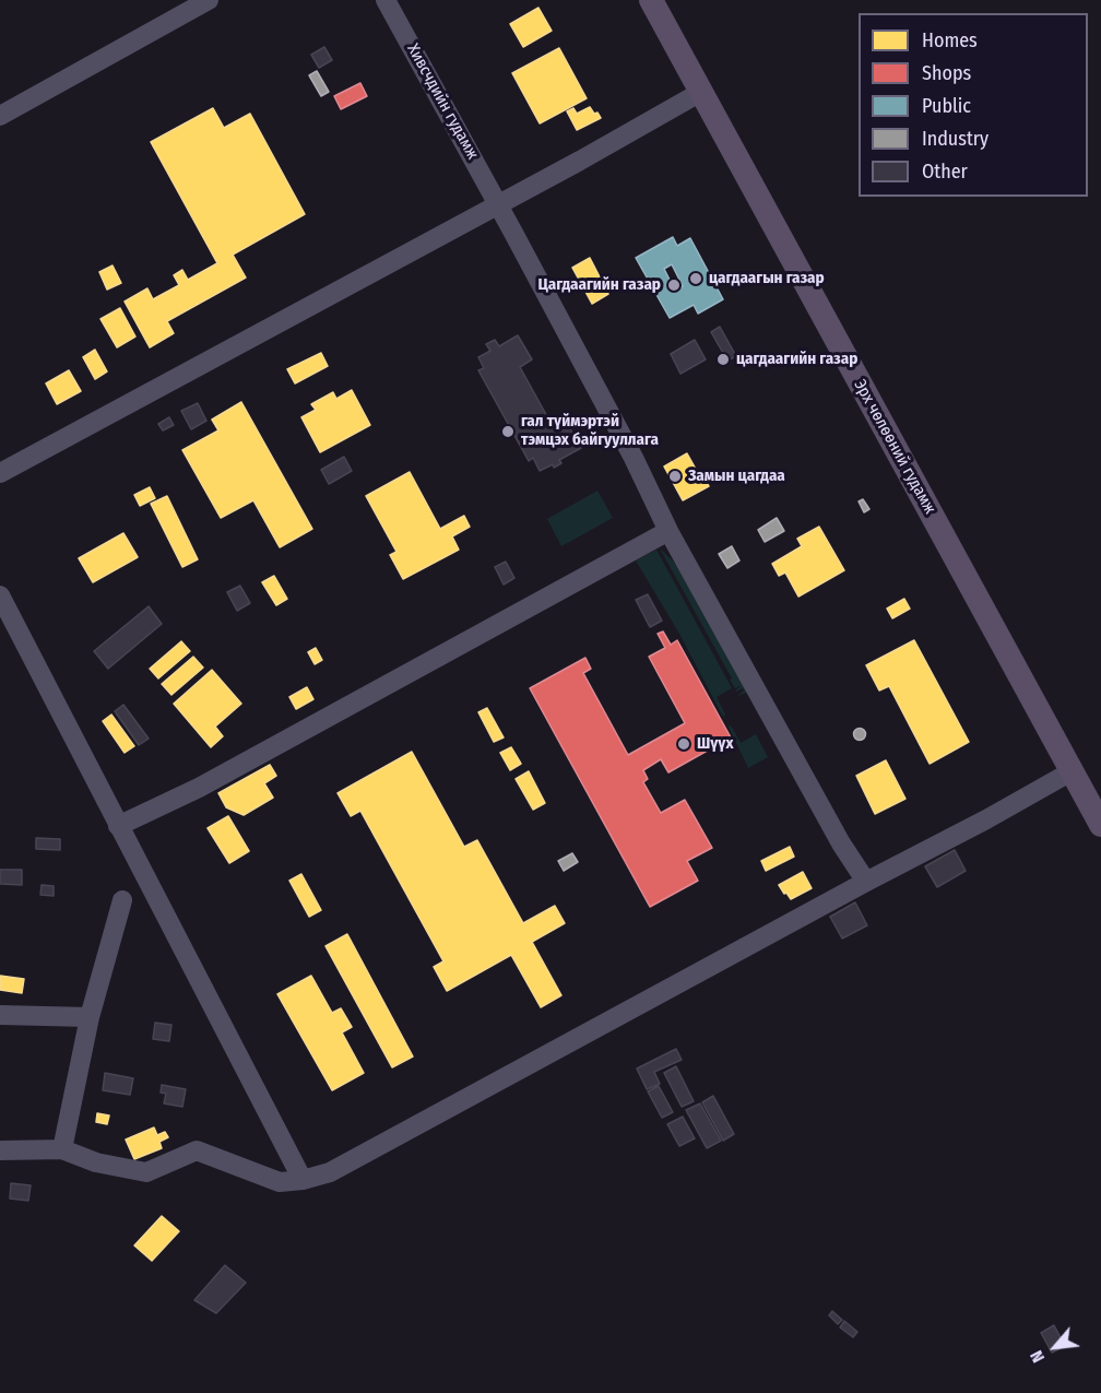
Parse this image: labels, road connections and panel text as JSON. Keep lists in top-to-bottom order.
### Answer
{
  "streets": {
    "main road": ["Эрх чөлөөний гудамж"],
    "street": ["Хивсчдийн гудамж"]
  },
  "places": [
    "цагдаагын газар",
    "Цагдаагийн газар",
    "цагдаагийн газар",
    "гал түймэртэй тэмцэх байгууллага",
    "Замын цагдаа",
    "Шүүх"
  ],
  "legend": [
    "Homes",
    "Shops",
    "Public",
    "Industry",
    "Other"
  ],
  "north": "bottom left"
}
